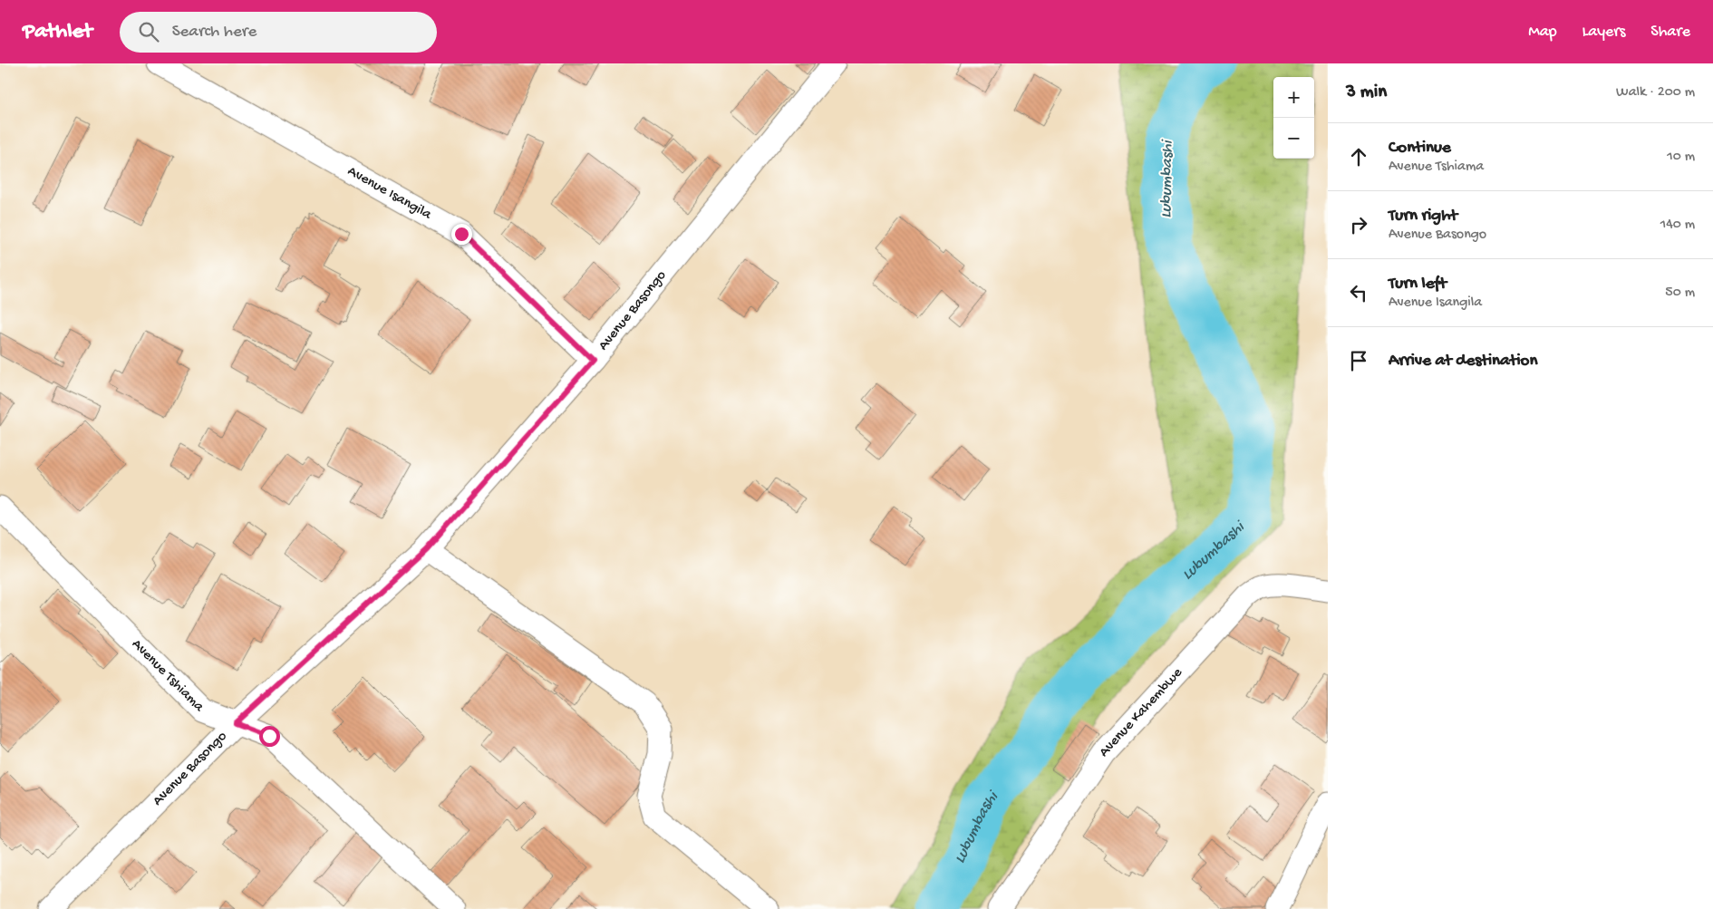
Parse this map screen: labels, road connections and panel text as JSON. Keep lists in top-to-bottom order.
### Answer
{
  "streets": {
    "street": [
      "Avenue Isangila",
      "Avenue Basongo",
      "Avenue Tshiama",
      "Avenue Kahembwe"
    ]
  },
  "crossings": [
    ["Avenue Isangila", "Avenue Basongo"],
    ["Avenue Basongo", "Avenue Tshiama"]
  ],
  "water": ["Lubumbashi"],
  "page": {
    "header": "Pathlet",
    "search": "Search here",
    "nav": ["Map", "Layers", "Share"],
    "heading": ["3 min", "Walk · 200 m"],
    "map_buttons": ["+", "−"],
    "list": [
      ["Continue", "Avenue Tshiama", "10 m"],
      ["Turn right", "Avenue Basongo", "140 m"],
      ["Turn left", "Avenue Isangila", "50 m"],
      "Arrive at destination"
    ]
  }
}
